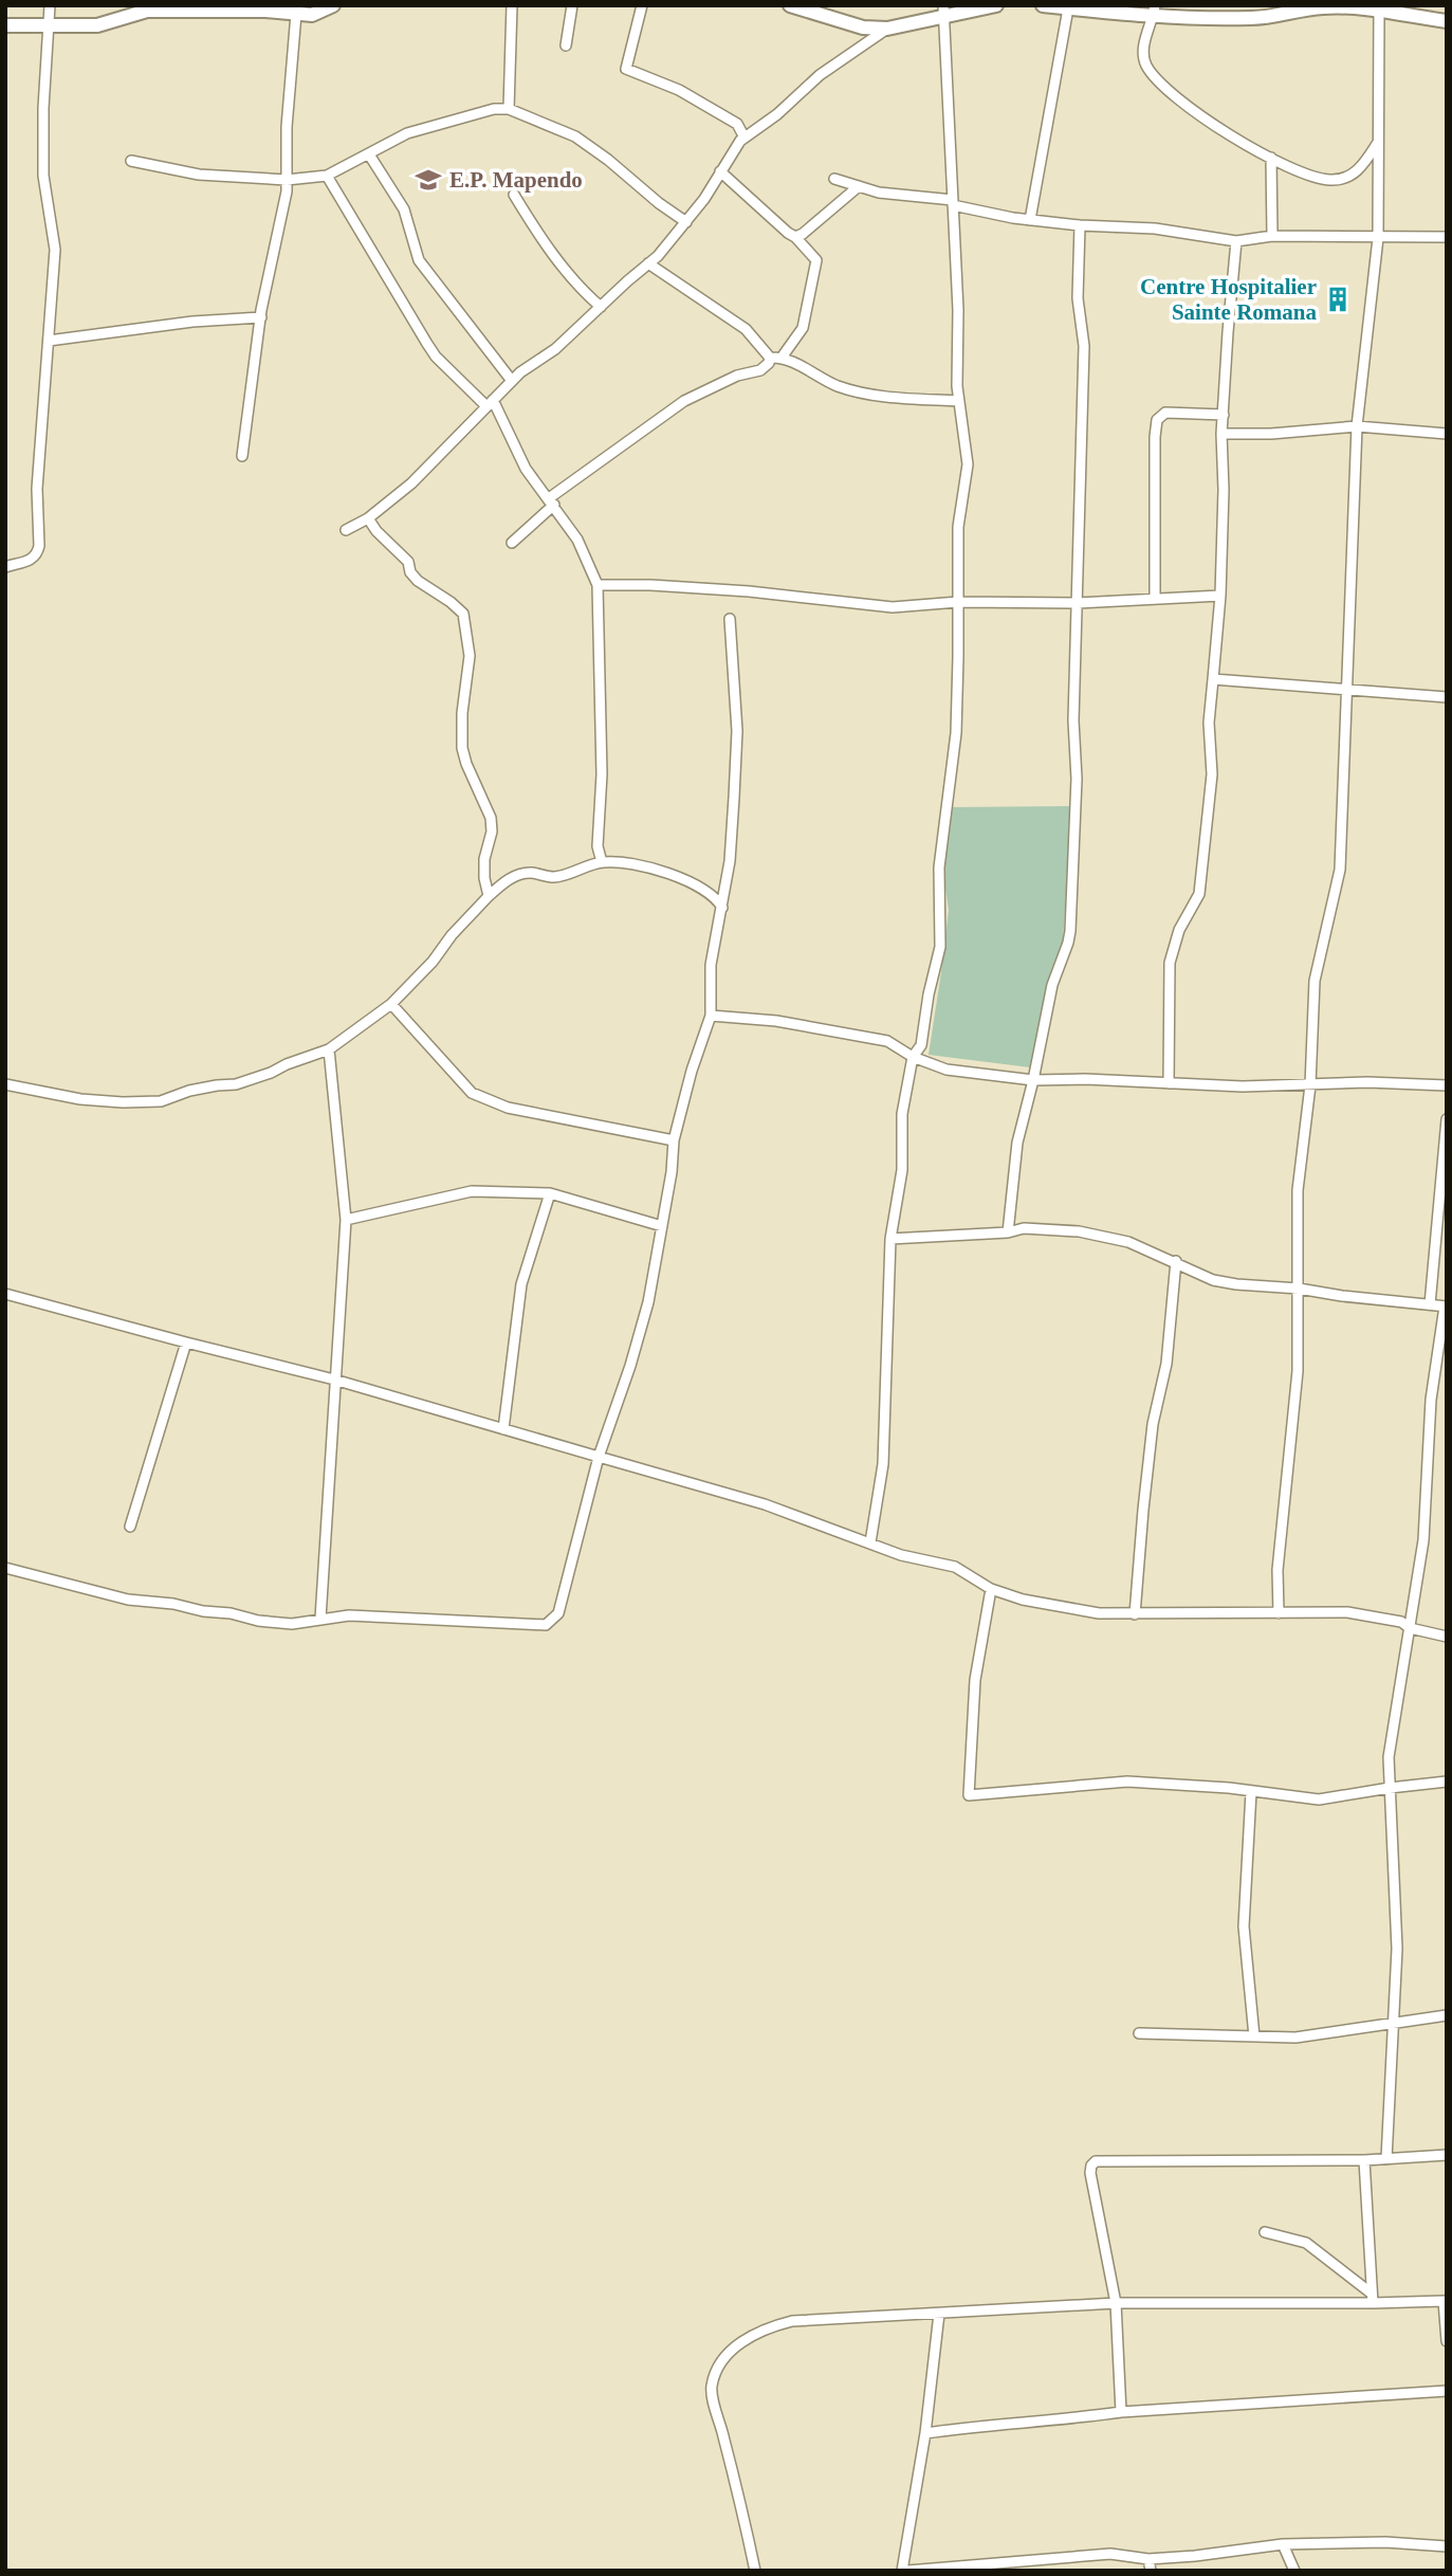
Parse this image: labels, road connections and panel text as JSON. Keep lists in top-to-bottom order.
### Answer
{
  "places": {
    "school or university": ["E.P. Mapendo"],
    "building": ["Centre Hospitalier Sainte Romana"]
  }
}
